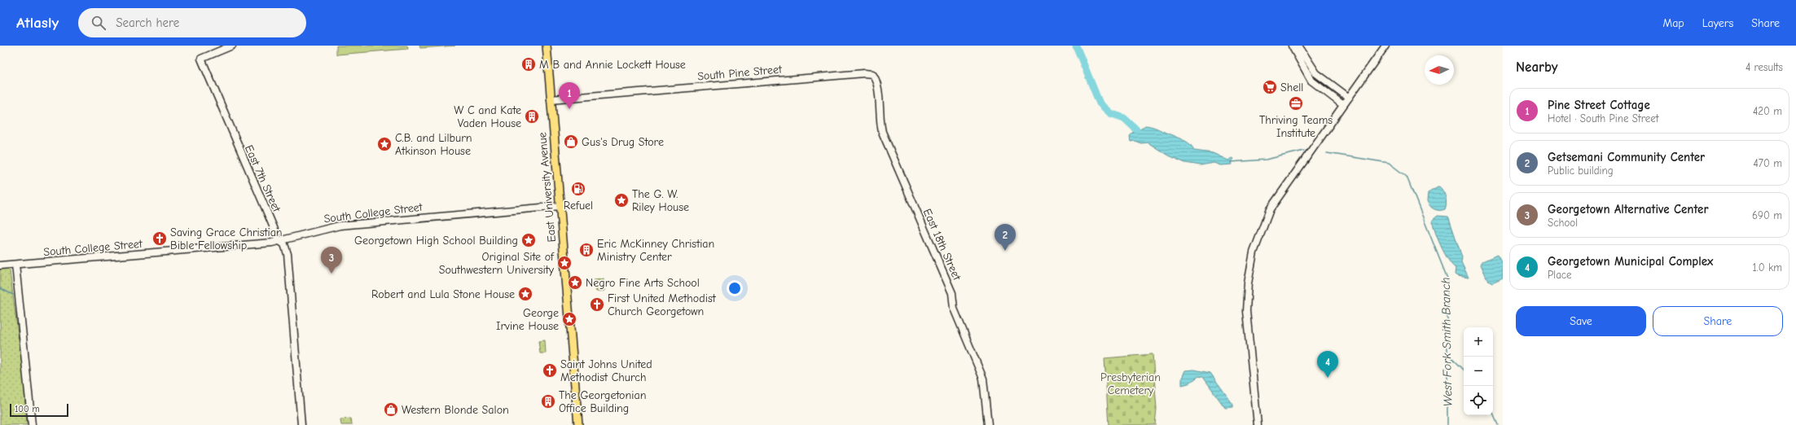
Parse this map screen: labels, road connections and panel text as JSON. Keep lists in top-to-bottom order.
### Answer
{
  "streets": {
    "main road": ["East University Avenue"],
    "street": [
      "South Pine Street",
      "East 7th Street",
      "South College Street",
      "East 18th Street"
    ]
  },
  "crossings": [
    ["South Pine Street", "East University Avenue"],
    ["South Pine Street", "East 18th Street"],
    ["East 7th Street", "South College Street"],
    ["East University Avenue", "South College Street"]
  ],
  "water": ["West Fork Smith Branch"],
  "parks": ["Presbyterian Cemetery"],
  "places": {
    "building": [
      "M B and Annie Lockett House",
      "W C and Kate Vaden House",
      "Eric McKinney Christian Ministry Center",
      "The Georgetonian Office Building"
    ],
    "supermarket": ["Shell"],
    "office": ["Thriving Teams Institute"],
    "shop": ["Gus's Drug Store", "Western Blonde Salon"],
    "place": [
      "C.B. and Lilburn Atkinson House",
      "The G. W. Riley House",
      "Georgetown High School Building",
      "Original Site of Southwestern University",
      "Negro Fine Arts School",
      "Robert and Lula Stone House",
      "George Irvine House"
    ],
    "fuel station": ["Refuel"],
    "church": ["Saving Grace Christian Bible Fellowship", "First United Methodist Church Georgetown", "Saint Johns United Methodist Church"]
  },
  "scale_bar": "100 m",
  "north": "left",
  "page": {
    "header": "Atlasly",
    "search": "Search here",
    "nav": ["Map", "Layers", "Share"],
    "heading": ["Nearby", "4 results"],
    "pins": [
      "1",
      "2",
      "3",
      "4"
    ],
    "list": [
      {
        "mark": "1",
        "name": "Pine Street Cottage",
        "note": "Hotel · South Pine Street",
        "value": "420 m"
      },
      {
        "mark": "2",
        "name": "Getsemani Community Center",
        "note": "Public building",
        "value": "470 m"
      },
      {
        "mark": "3",
        "name": "Georgetown Alternative Center",
        "note": "School",
        "value": "690 m"
      },
      {
        "mark": "4",
        "name": "Georgetown Municipal Complex",
        "note": "Place",
        "value": "1.0 km"
      }
    ],
    "buttons": ["Save", "Share"],
    "map_buttons": ["+", "−"],
    "scale": "100 m"
  }
}
